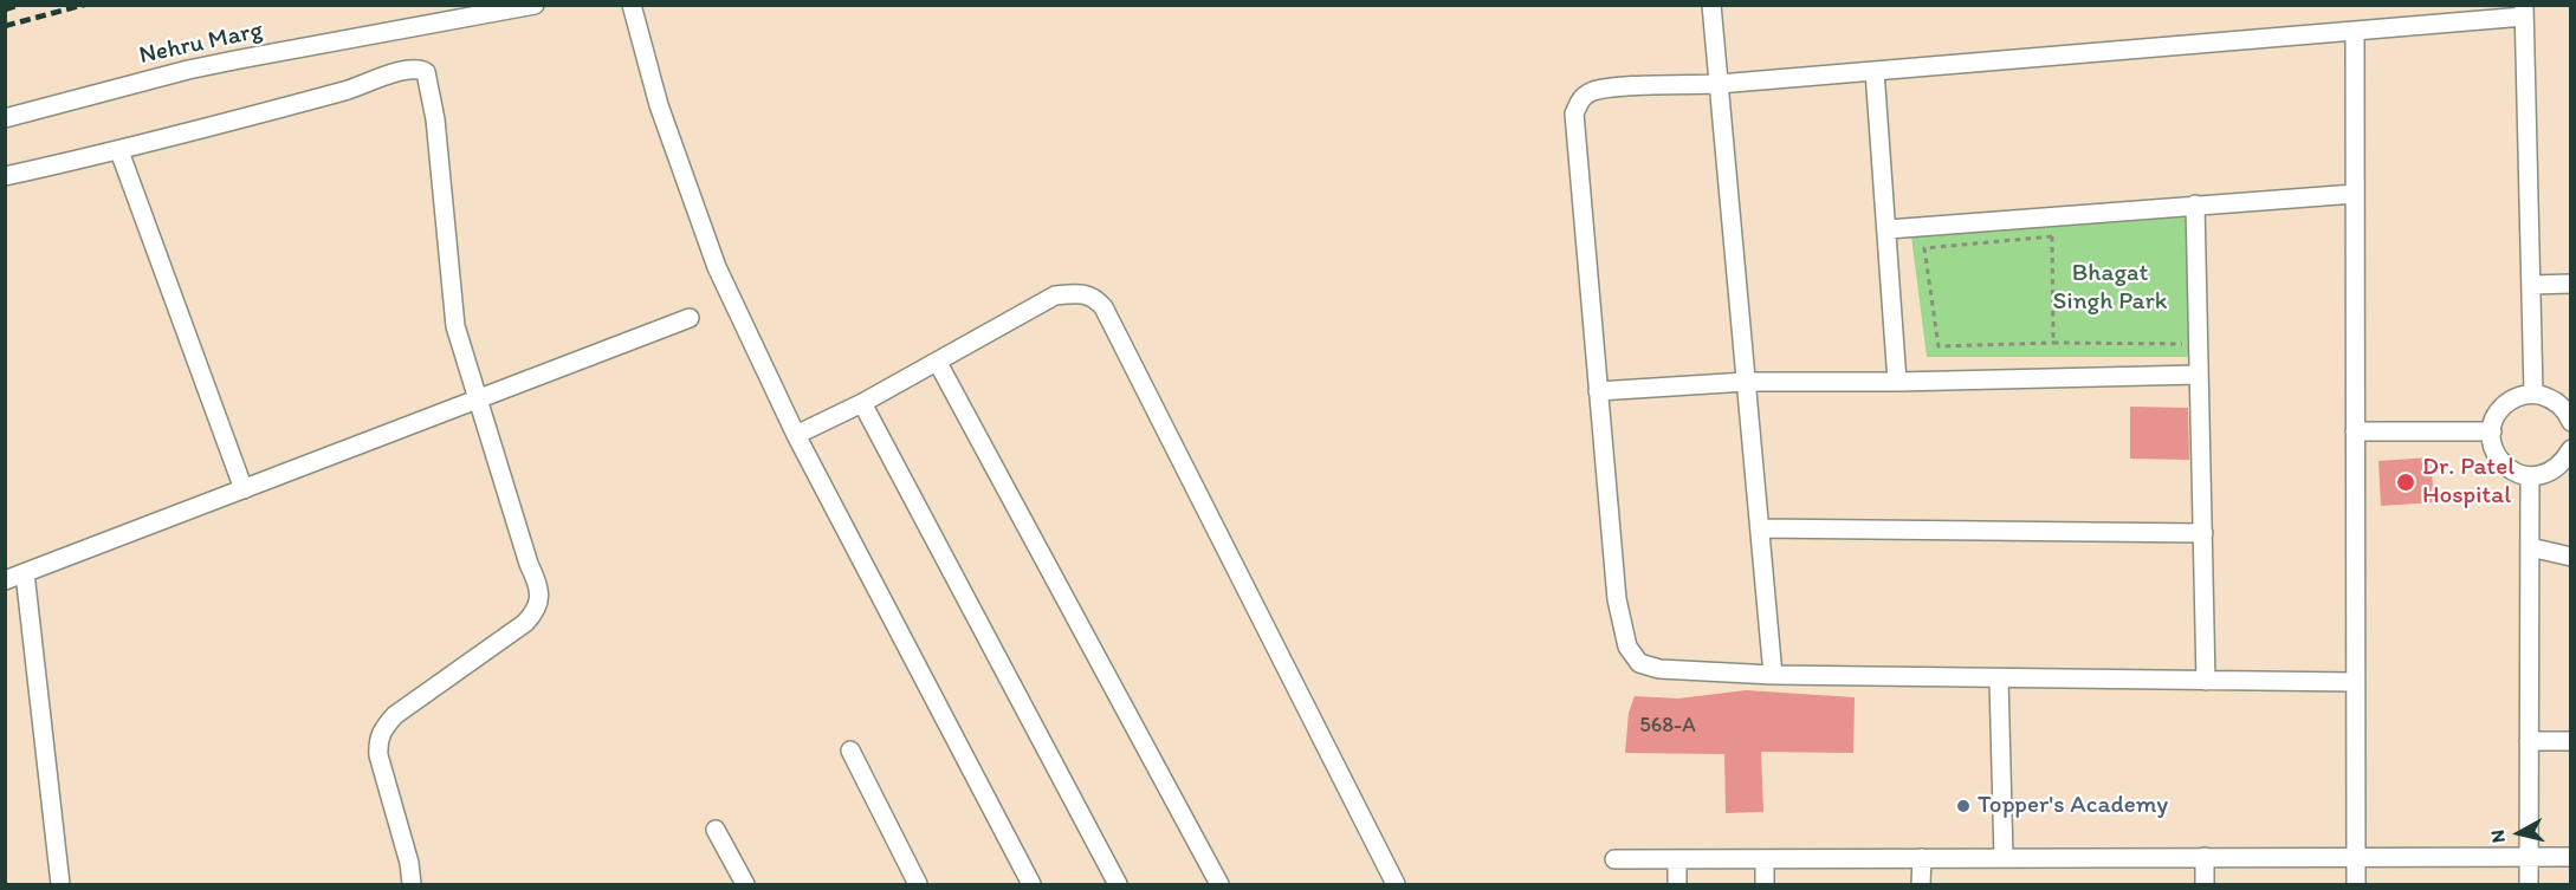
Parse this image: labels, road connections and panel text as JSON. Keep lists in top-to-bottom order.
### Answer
{
  "streets": {
    "street": ["Nehru Marg"]
  },
  "parks": ["Bhagat Singh Park"],
  "places": ["Dr. Patel Hospital", "Topper's Academy"],
  "house_numbers": ["568-A"],
  "north": "left"
}
